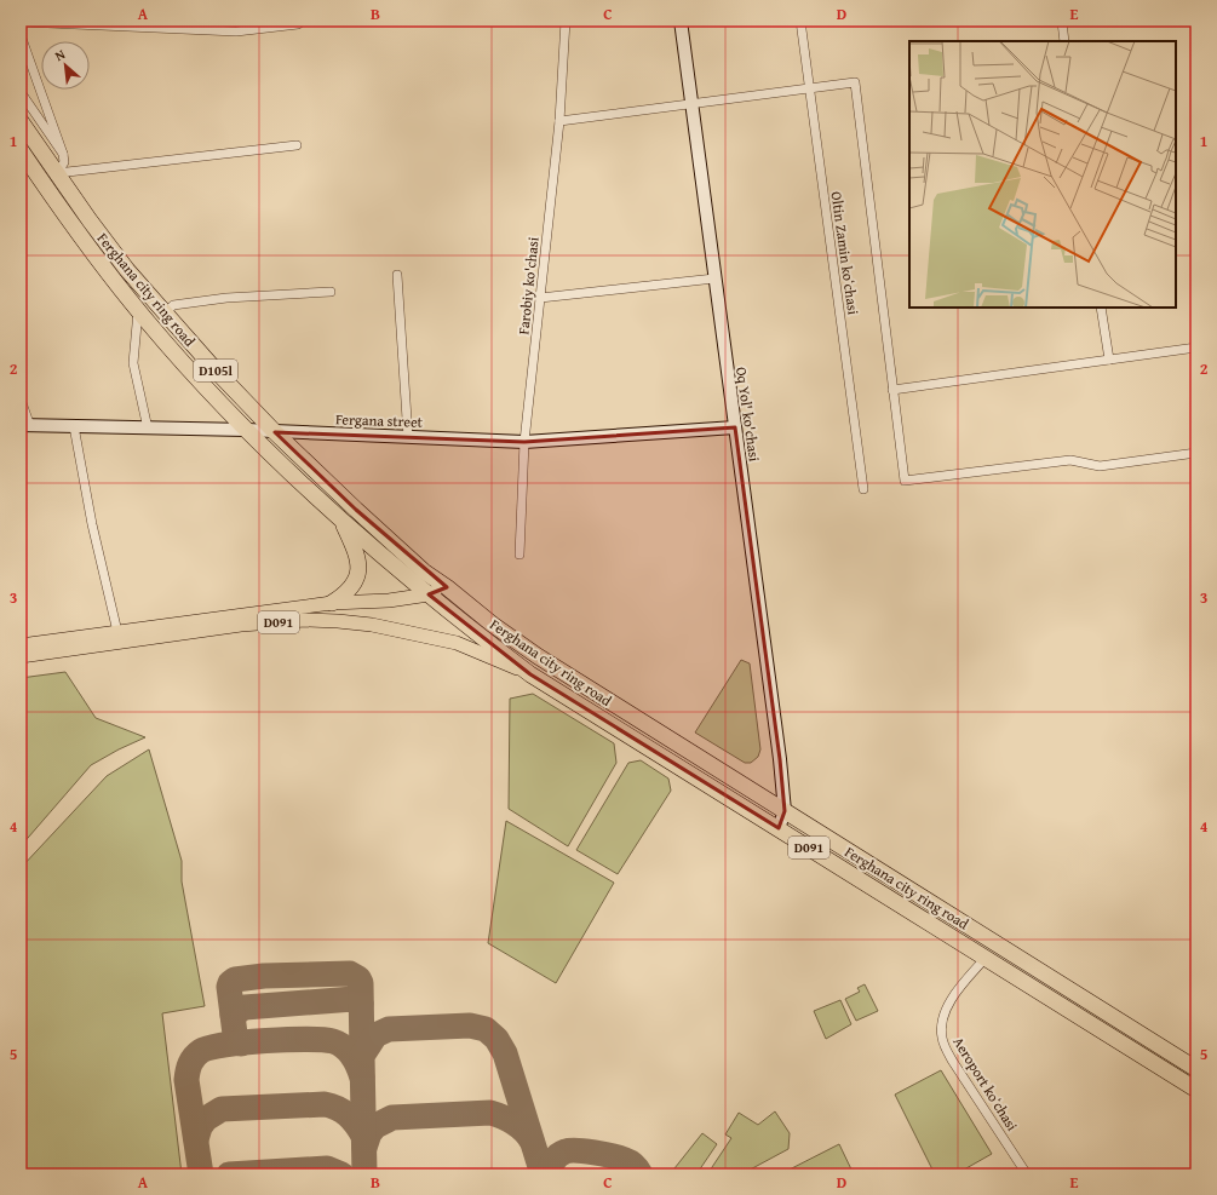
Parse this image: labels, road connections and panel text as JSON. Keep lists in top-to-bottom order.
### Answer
{
  "streets": {
    "highway": ["Ferghana city ring road", "D105l", "D091"],
    "street": [
      "Oltin Zamin koʻchasi",
      "Farobiy ko'chasi",
      "Oq Yol' ko'chasi",
      "Fergana street",
      "Aeroport koʻchasi"
    ]
  },
  "crossings": [
    ["Farobiy ko'chasi", "Fergana street"],
    ["Ferghana city ring road", "Oq Yol' ko'chasi"],
    ["Ferghana city ring road", "Fergana street"],
    ["Ferghana city ring road", "D091"],
    ["Ferghana city ring road", "Aeroport koʻchasi"],
    ["Oq Yol' ko'chasi", "Fergana street"]
  ],
  "north": "top left",
  "grid": {
    "columns": [
      "A",
      "B",
      "C",
      "D",
      "E"
    ],
    "rows": [
      "1",
      "2",
      "3",
      "4",
      "5"
    ]
  }
}
